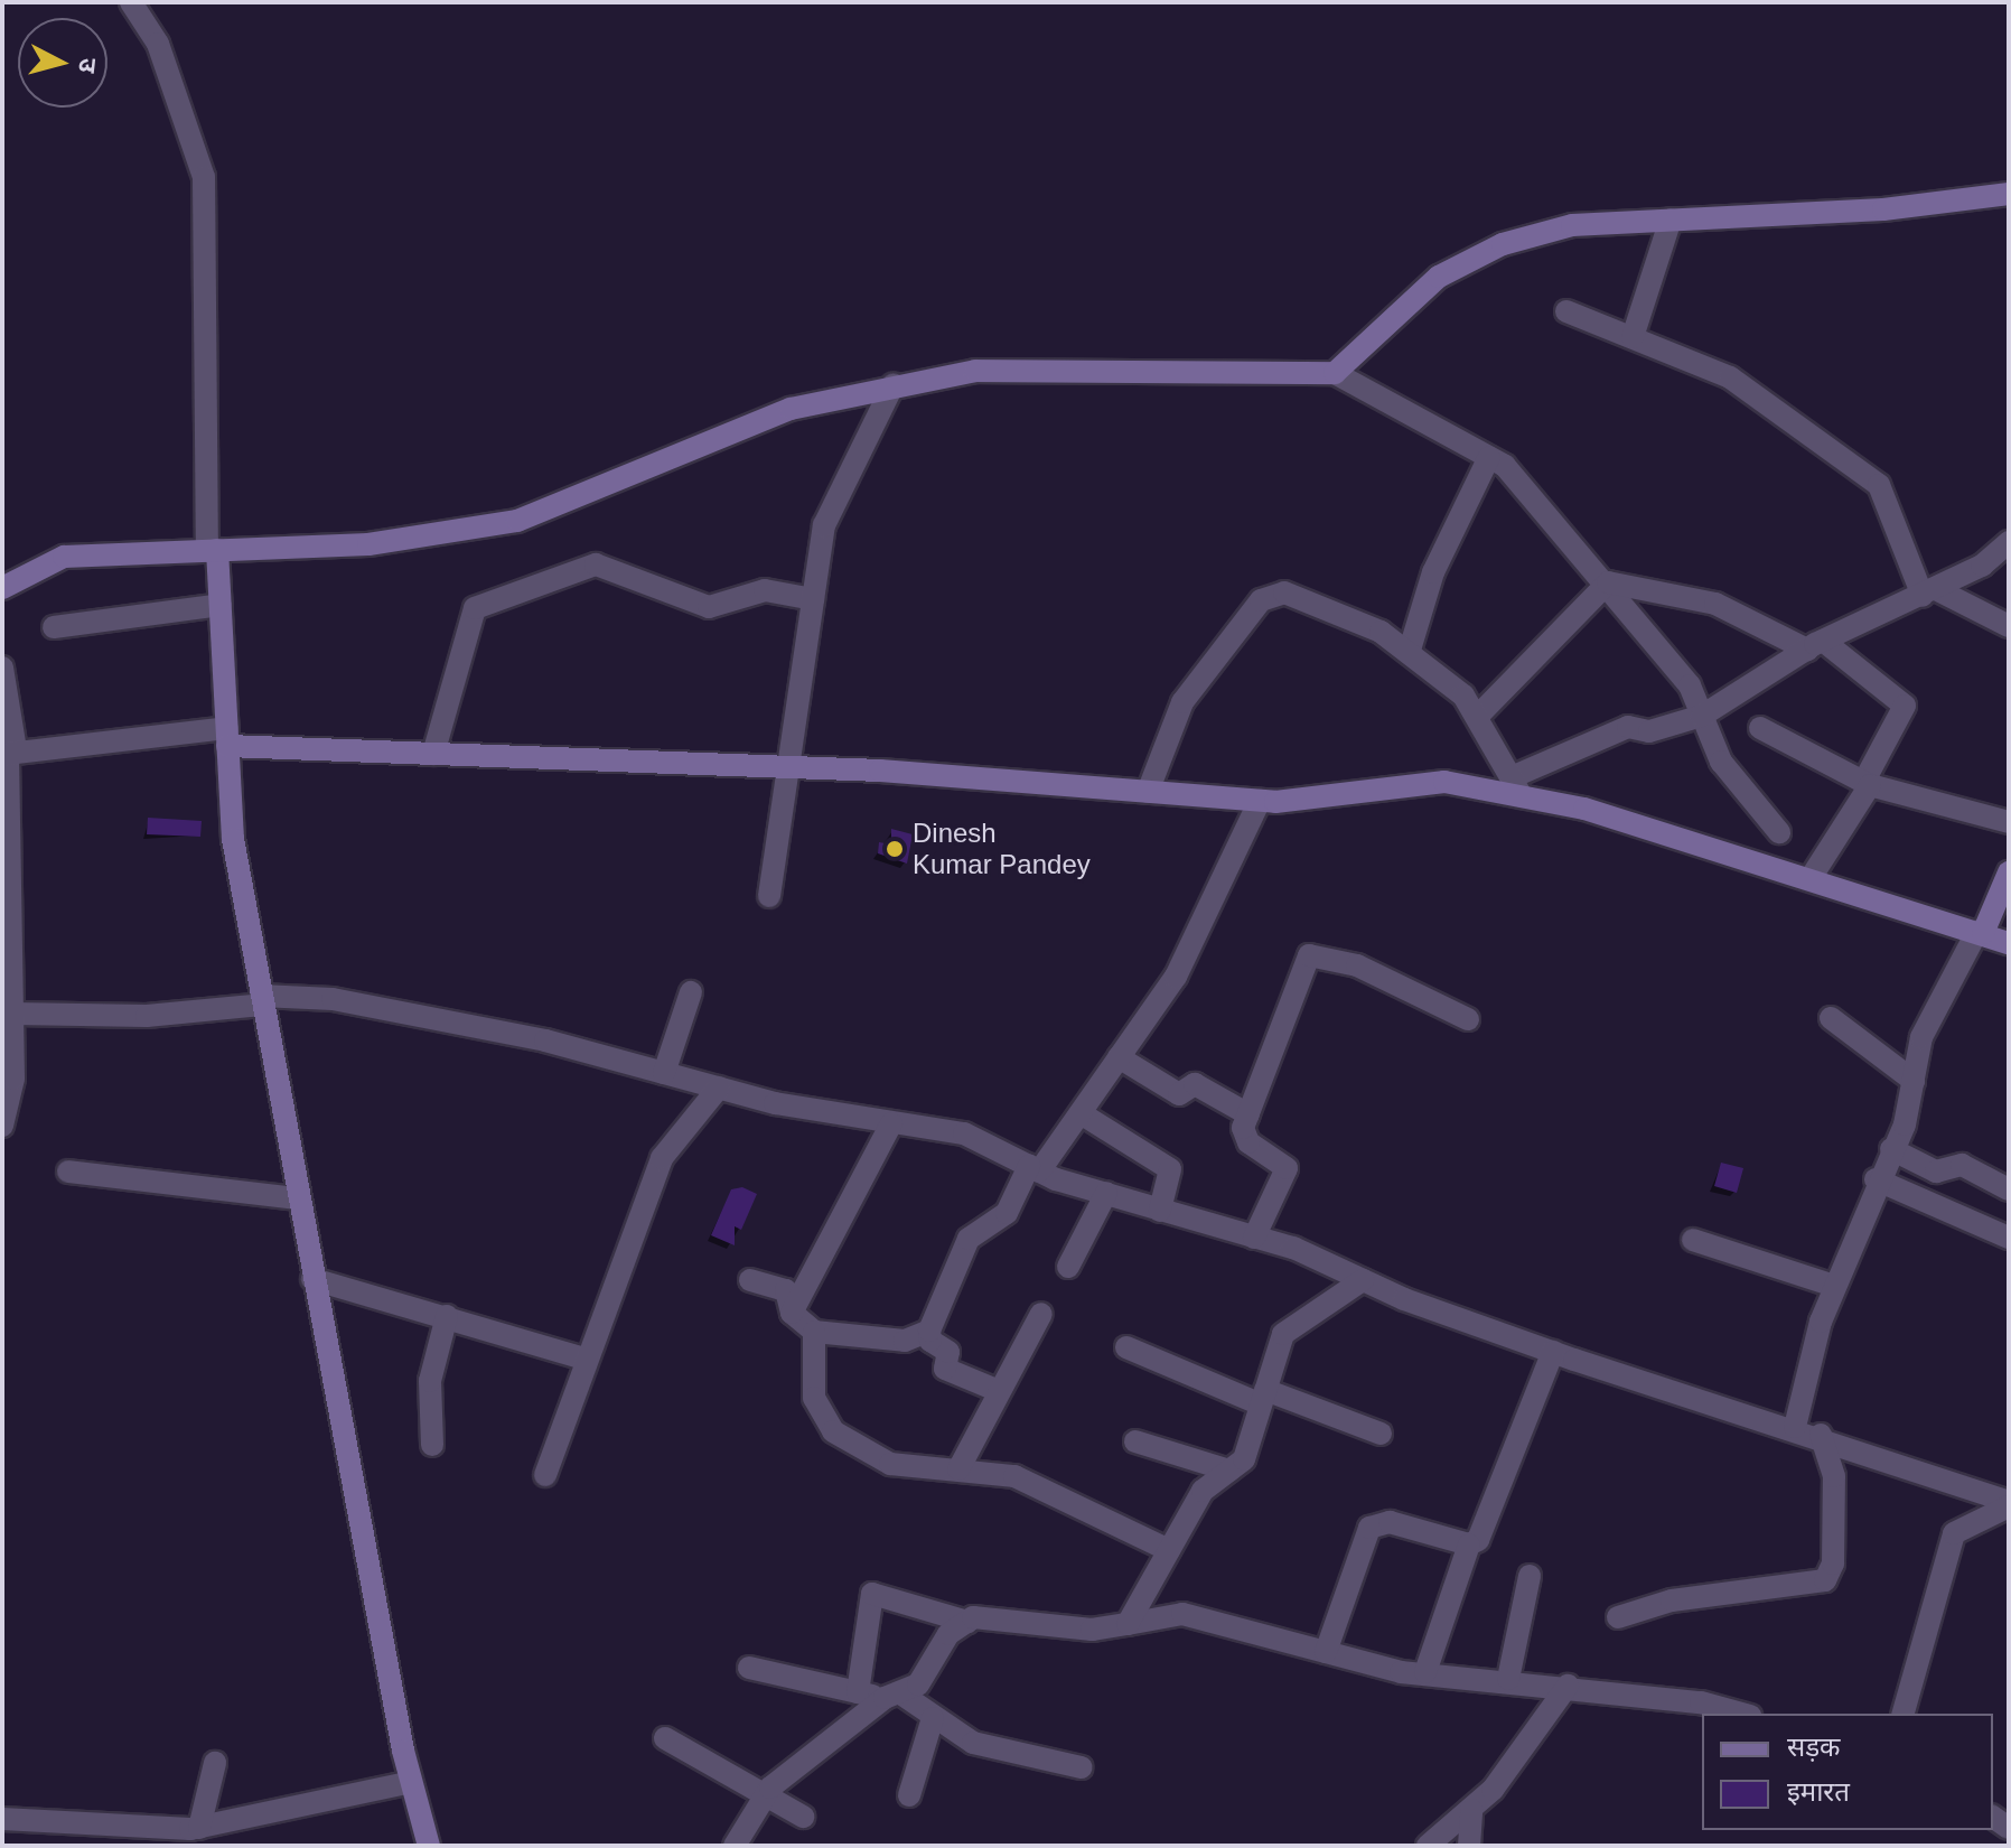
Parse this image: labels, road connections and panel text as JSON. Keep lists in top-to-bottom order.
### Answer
{
  "places": ["Dinesh Kumar Pandey"],
  "legend": ["सड़क", "इमारत"],
  "north": "right"
}
